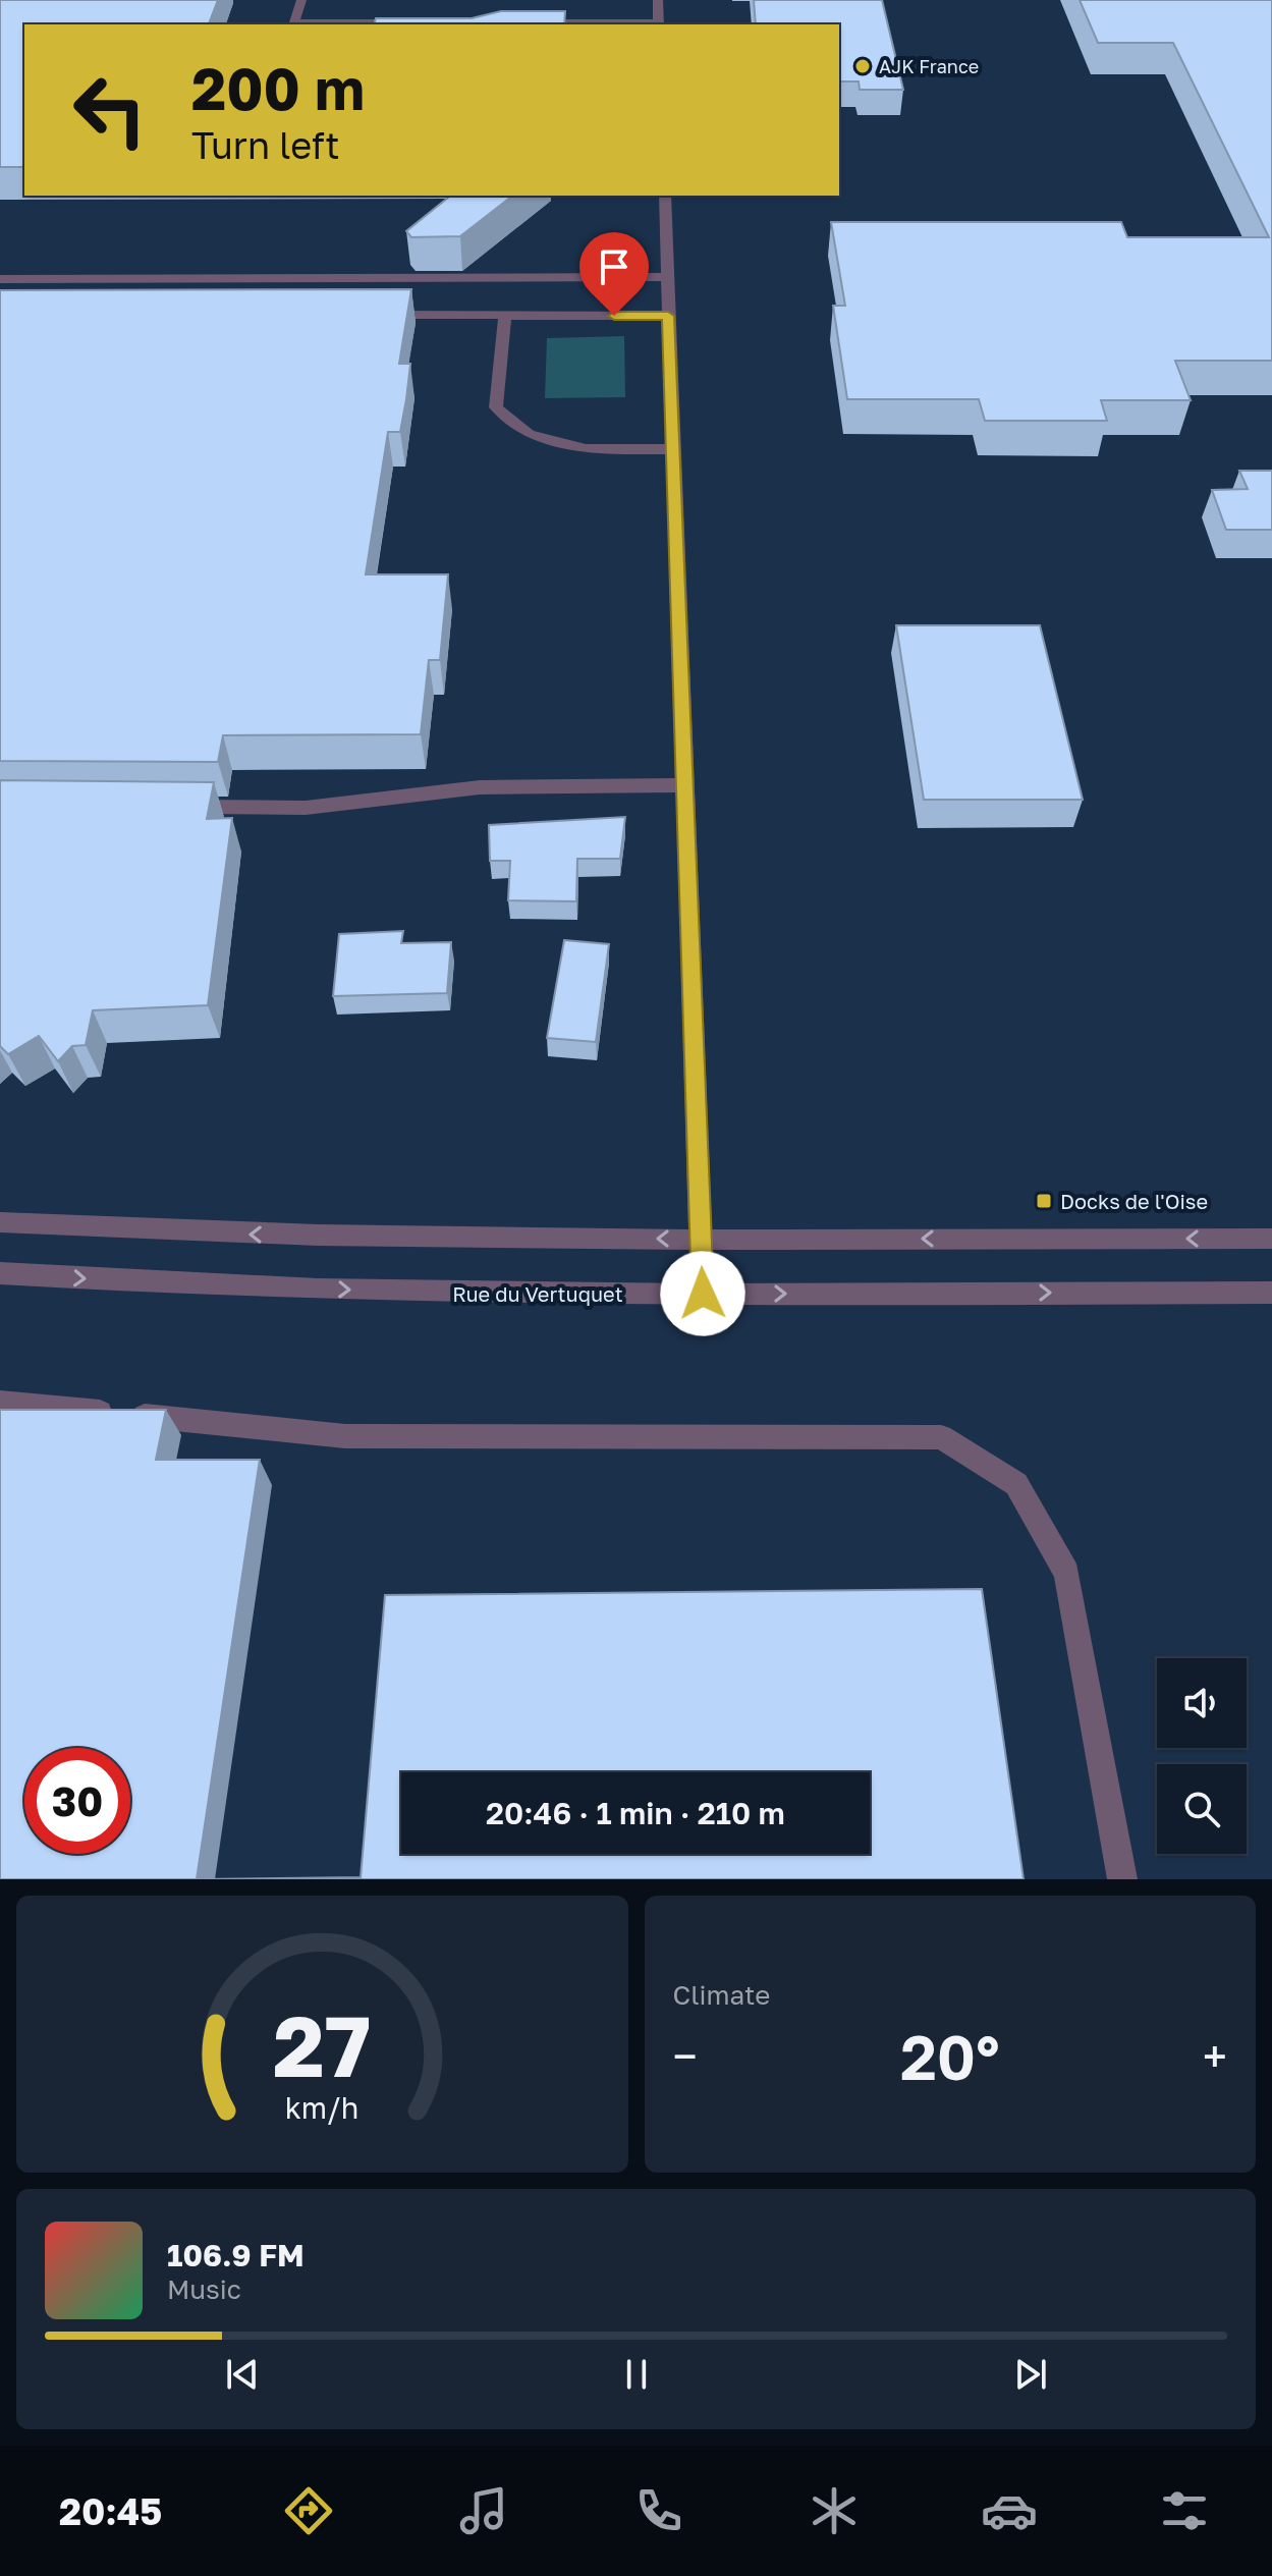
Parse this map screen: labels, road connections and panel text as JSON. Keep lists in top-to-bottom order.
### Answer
{
  "streets": {
    "street": ["Rue du Vertuquet"]
  },
  "places": {
    "other": ["AJK France"],
    "transit": ["Docks de l'Oise"]
  },
  "page": {
    "turn": ["200 m", "Turn left"],
    "limit": "30",
    "trip": "20:46 · 1 min · 210 m",
    "tile": "Climate",
    "heat": ["−", "20°", "+"],
    "song": ["106.9 FM", "Music"],
    "tabs": "20:45",
    "gauge": ["27", "km/h"]
  }
}
